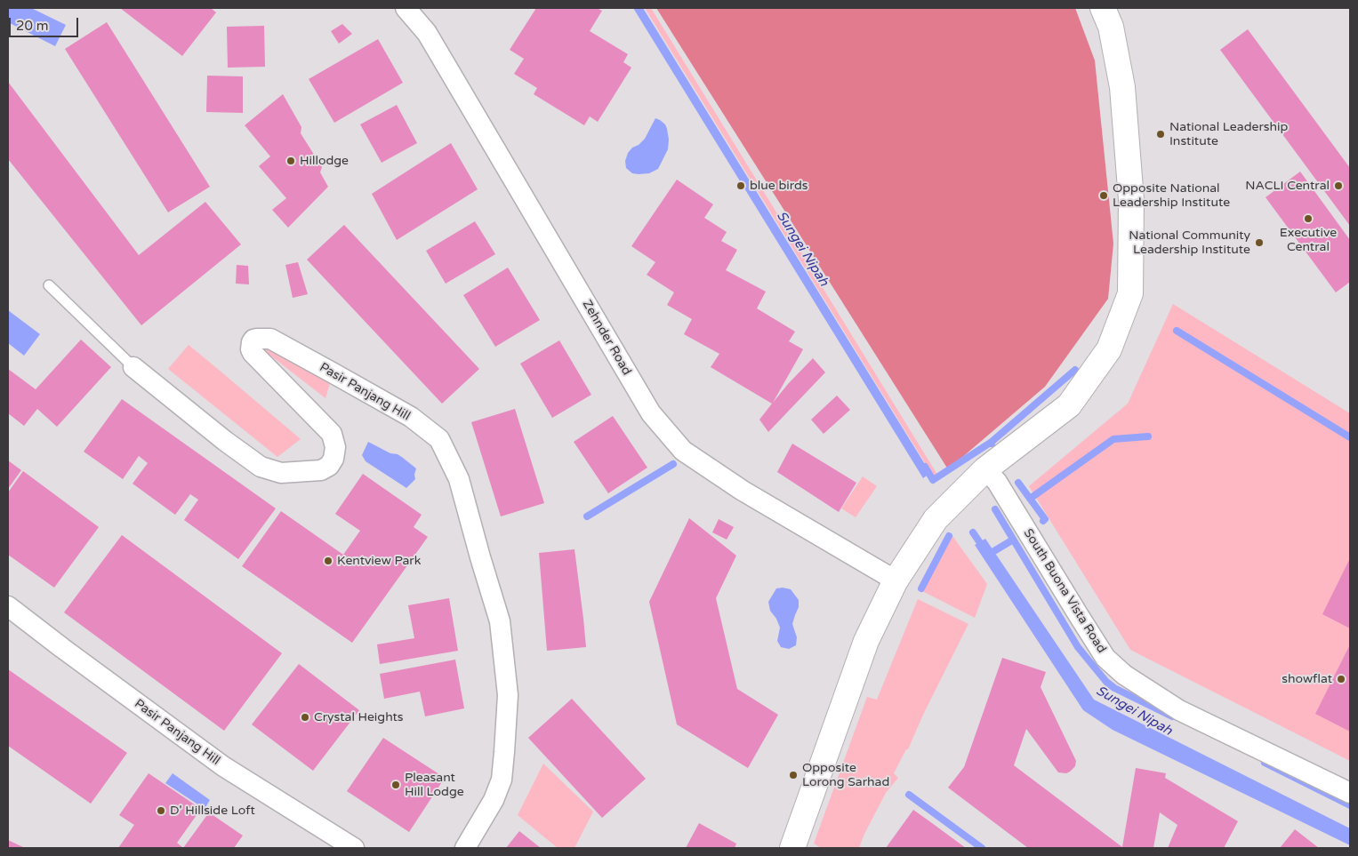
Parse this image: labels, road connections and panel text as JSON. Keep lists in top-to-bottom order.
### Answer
{
  "streets": {
    "street": ["Zehnder Road", "Pasir Panjang Hill", "South Buona Vista Road"]
  },
  "water": ["Sungei Nipah"],
  "places": [
    "National Leadership Institute",
    "Hillodge",
    "blue birds",
    "NACLI Central",
    "Opposite National Leadership Institute",
    "Executive Central",
    "National Community Leadership Institute",
    "Kentview Park",
    "showflat",
    "Crystal Heights",
    "Opposite Lorong Sarhad",
    "Pleasant Hill Lodge",
    "D' Hillside Loft"
  ],
  "scale_bar": "20 m"
}
